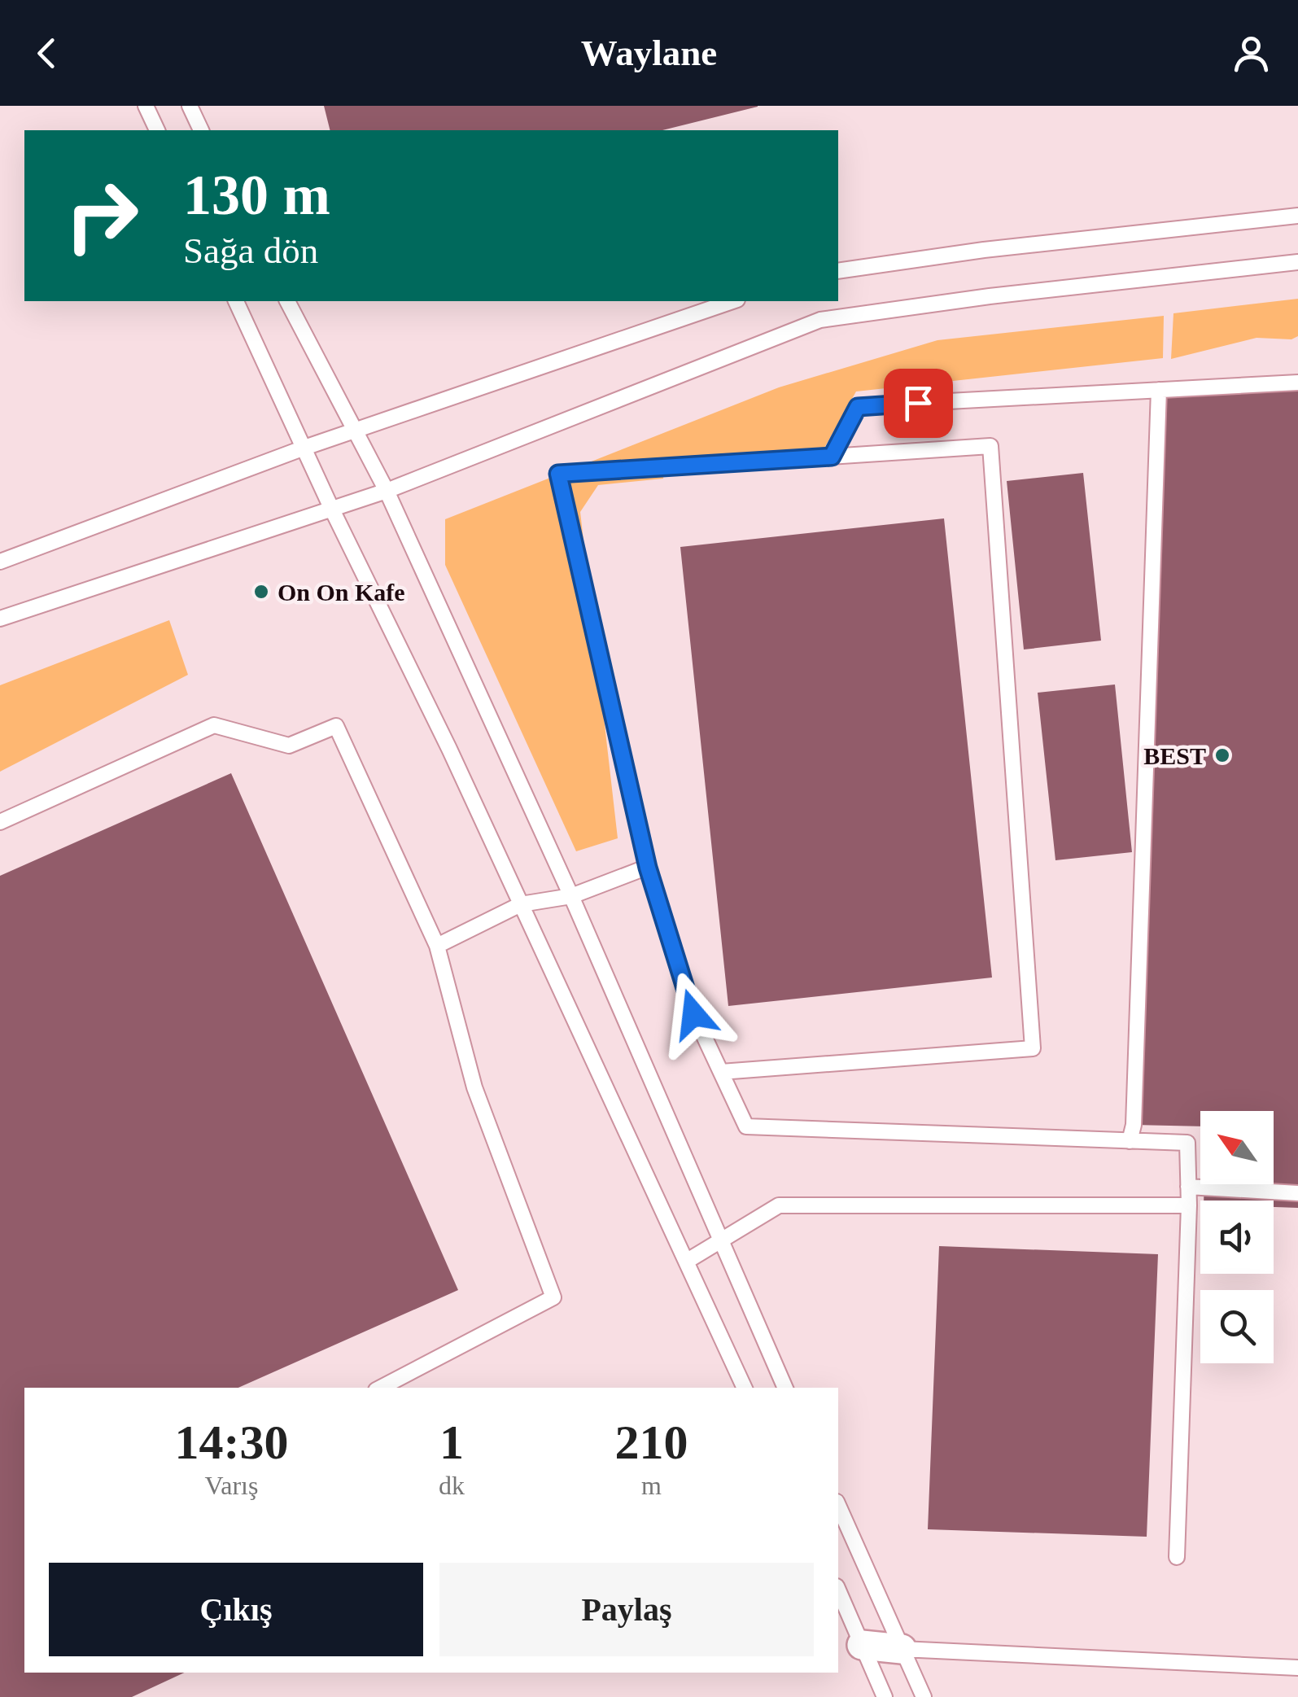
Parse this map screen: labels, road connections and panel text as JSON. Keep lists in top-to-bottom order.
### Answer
{
  "places": ["On On Kafe", "BEST"],
  "north": "top left",
  "page": {
    "header": "Waylane",
    "turn": ["130 m", "Sağa dön"],
    "eta": [
      "14:30",
      "Varış",
      "1",
      "dk",
      "210",
      "m"
    ],
    "buttons": ["Çıkış", "Paylaş"]
  }
}
